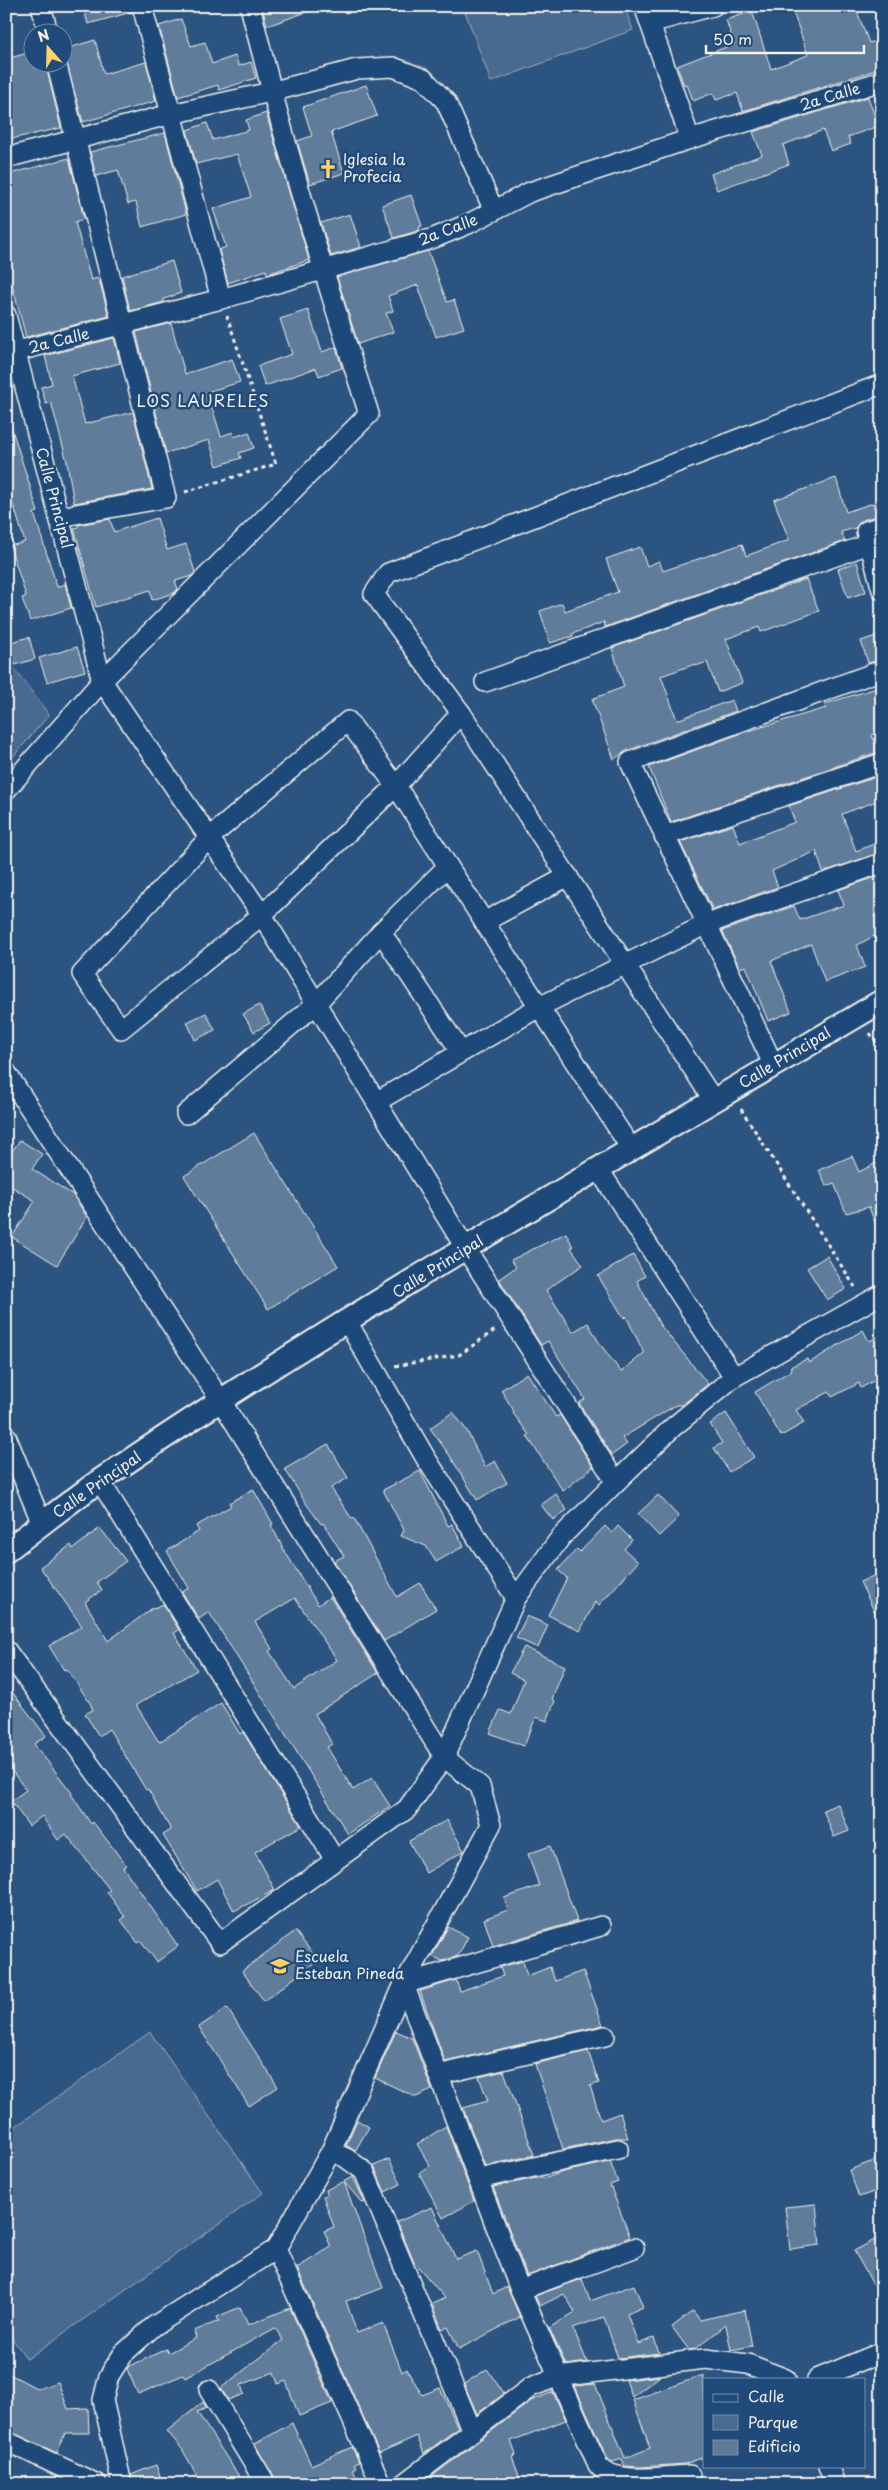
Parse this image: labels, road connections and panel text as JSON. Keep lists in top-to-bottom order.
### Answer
{
  "streets": {
    "street": ["2a Calle", "Calle Principal"]
  },
  "crossings": [
    ["2a Calle", "Calle Principal"]
  ],
  "districts": ["LOS LAURELES"],
  "places": {
    "church": ["Iglesia la Profecia"],
    "school or university": ["Escuela Esteban Pineda"]
  },
  "legend": ["Calle", "Parque", "Edificio"],
  "scale_bar": "50 m",
  "north": "top"
}
